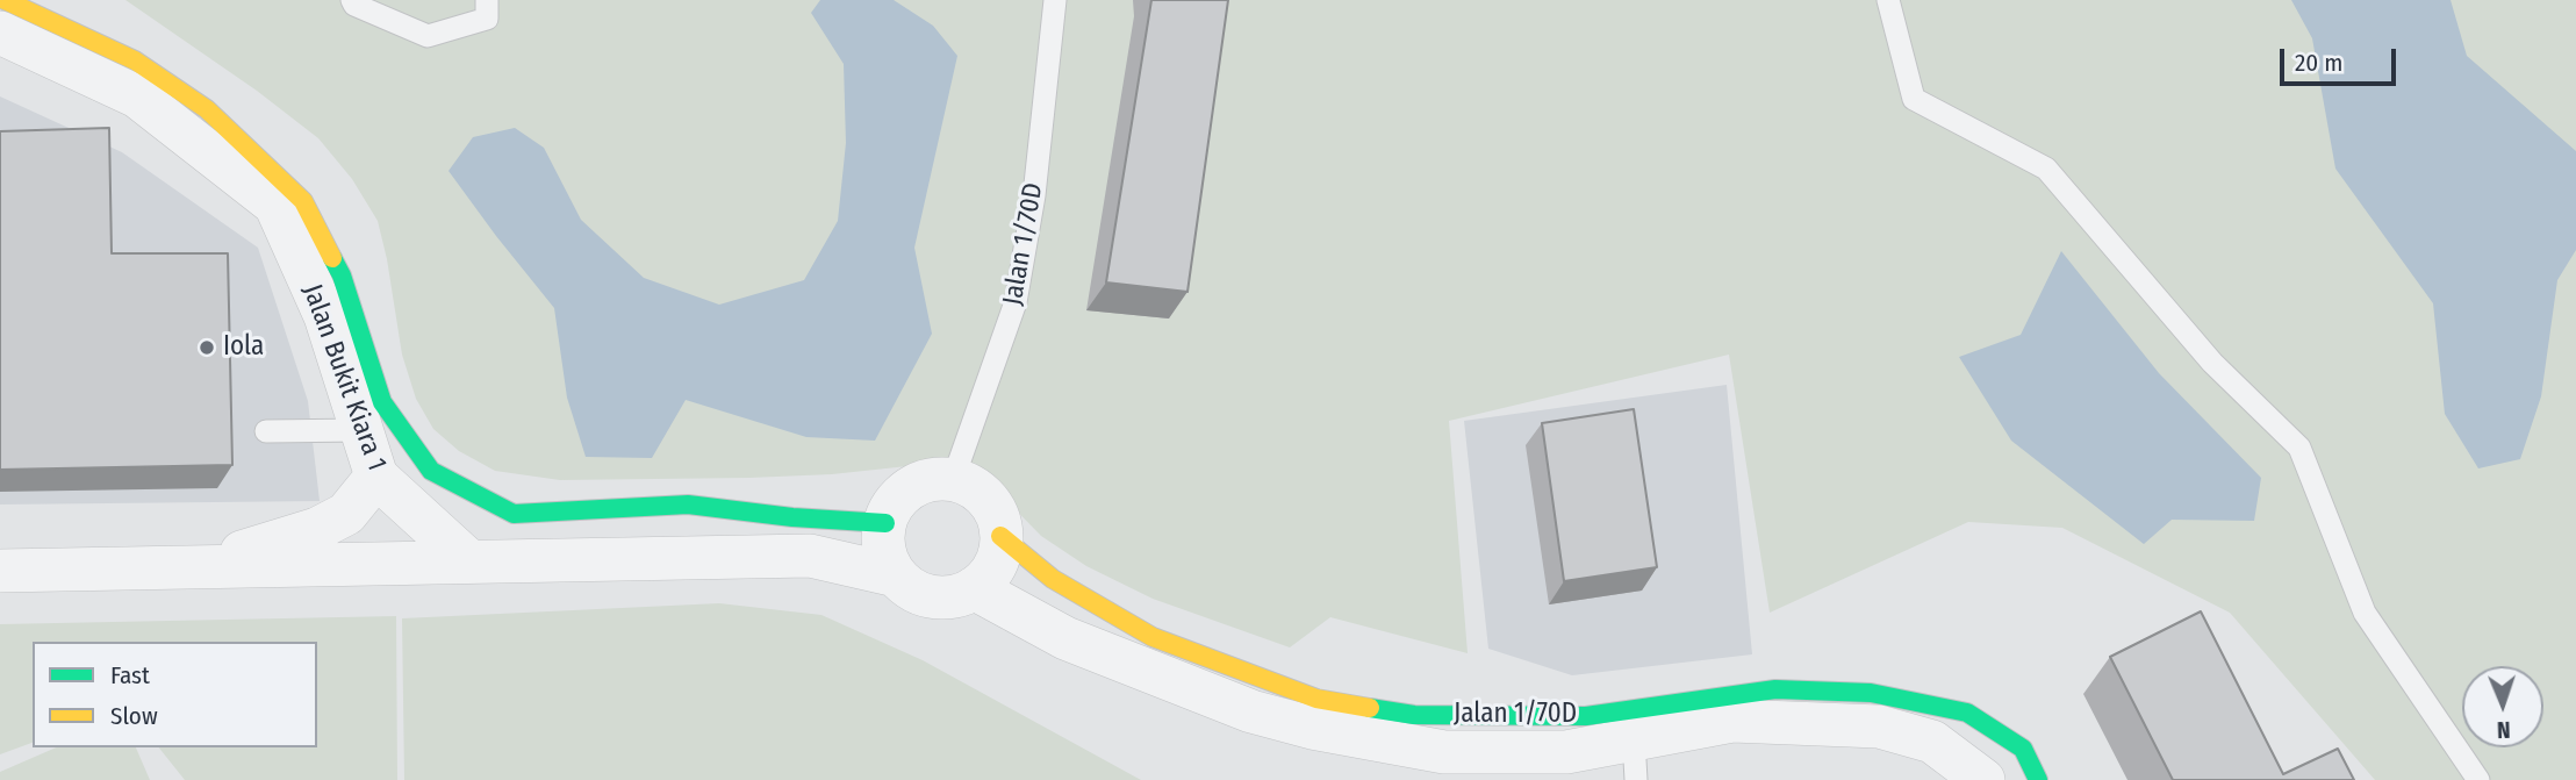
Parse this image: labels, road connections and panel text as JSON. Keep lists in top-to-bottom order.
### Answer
{
  "streets": {
    "street": ["Jalan 1/70D", "Jalan Bukit Kiara 1"]
  },
  "crossings": [
    ["Jalan 1/70D", "Jalan Bukit Kiara 1"]
  ],
  "places": ["Iola"],
  "legend": ["Fast", "Slow"],
  "scale_bar": "20 m",
  "north": "bottom"
}
